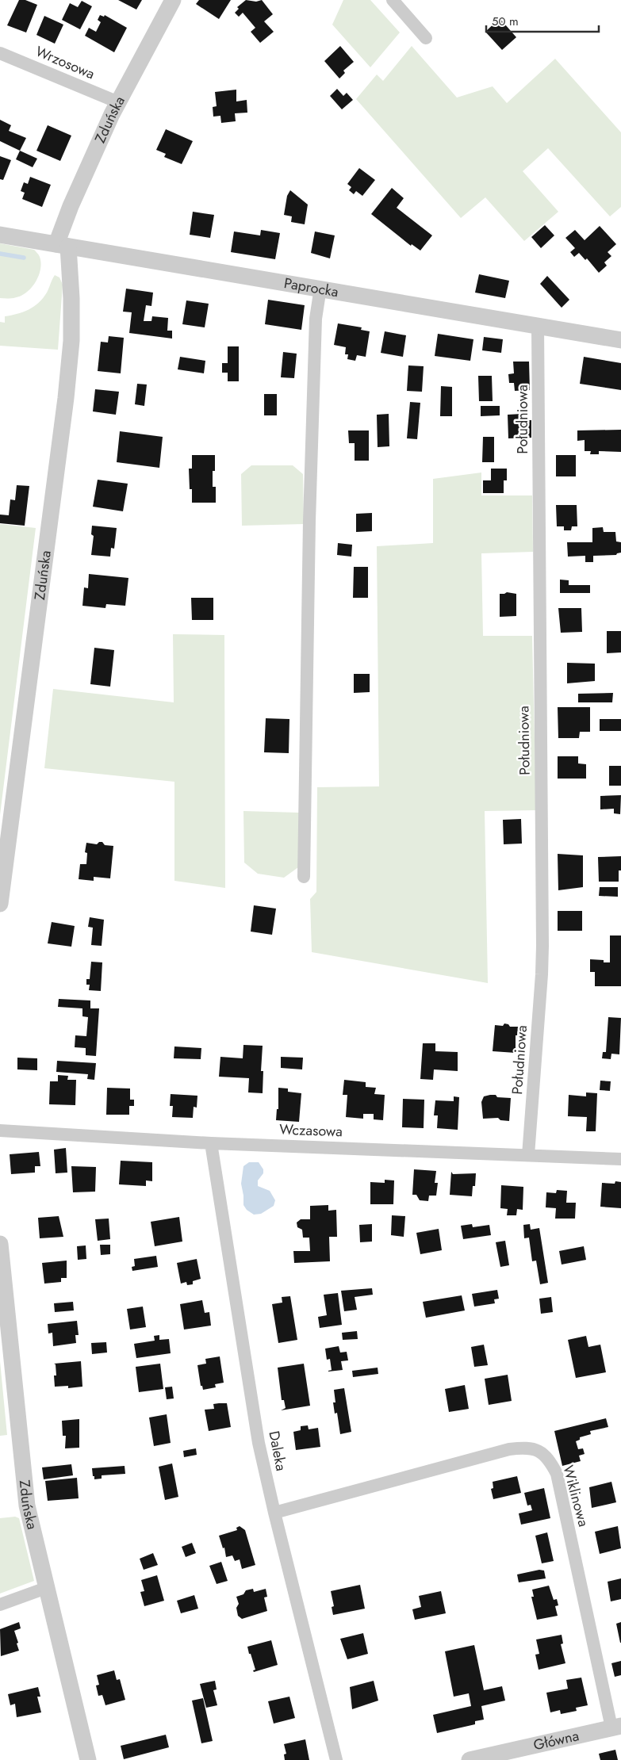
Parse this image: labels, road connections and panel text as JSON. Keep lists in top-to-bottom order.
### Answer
{
  "streets": {
    "street": [
      "Wrzosowa",
      "Zduńska",
      "Paprocka",
      "Południowa",
      "Wczasowa",
      "Daleka",
      "Wiklinowa",
      "Główna"
    ]
  },
  "crossings": [
    ["Wrzosowa", "Zduńska"],
    ["Zduńska", "Paprocka"],
    ["Paprocka", "Południowa"],
    ["Południowa", "Wczasowa"],
    ["Wczasowa", "Daleka"],
    ["Daleka", "Wiklinowa"],
    ["Wiklinowa", "Główna"]
  ],
  "scale_bar": "50 m"
}
